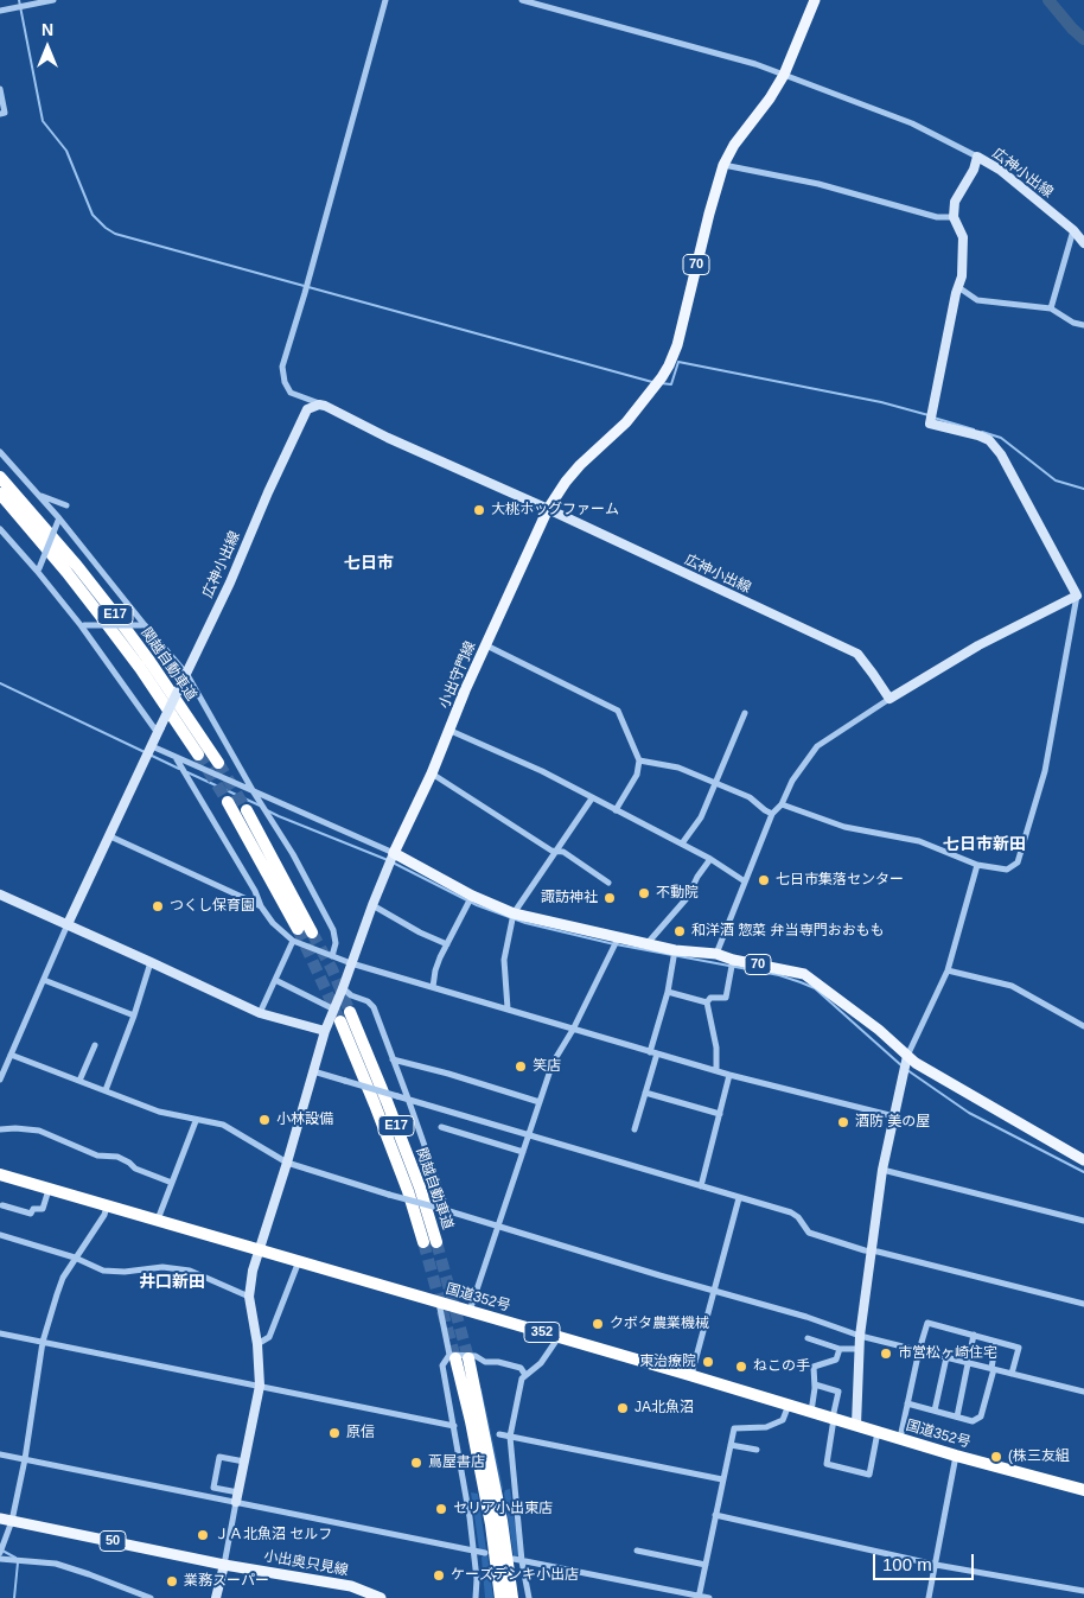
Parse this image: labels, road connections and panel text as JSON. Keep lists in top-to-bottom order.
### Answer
{
  "streets": {
    "highway": [
      "E17",
      "関越自動車道",
      "国道352号",
      "352"
    ],
    "main road": [
      "広神小出線",
      "70",
      "小出守門線",
      "50",
      "小出奥只見線"
    ]
  },
  "crossings": [
    ["広神小出線", "70"],
    ["広神小出線", "小出守門線"],
    ["70", "小出守門線"],
    ["50", "小出奥只見線"]
  ],
  "districts": ["七日市", "七日市新田", "井口新田"],
  "places": [
    "大桃ホッグファーム",
    "七日市集落センター",
    "不動院",
    "諏訪神社",
    "つくし保育園",
    "和洋酒 惣菜 弁当専門おおもも",
    "笑店",
    "小林設備",
    "酒防 美の屋",
    "クボタ農業機械",
    "市営松ヶ崎住宅",
    "東治療院",
    "ねこの手",
    "JA北魚沼",
    "原信",
    "(株三友組",
    "蔦屋書店",
    "セリア小出東店",
    "ＪＡ北魚沼 セルフ",
    "ケーズデンキ小出店",
    "業務スーパー"
  ],
  "scale_bar": "100 m",
  "north": "top"
}
